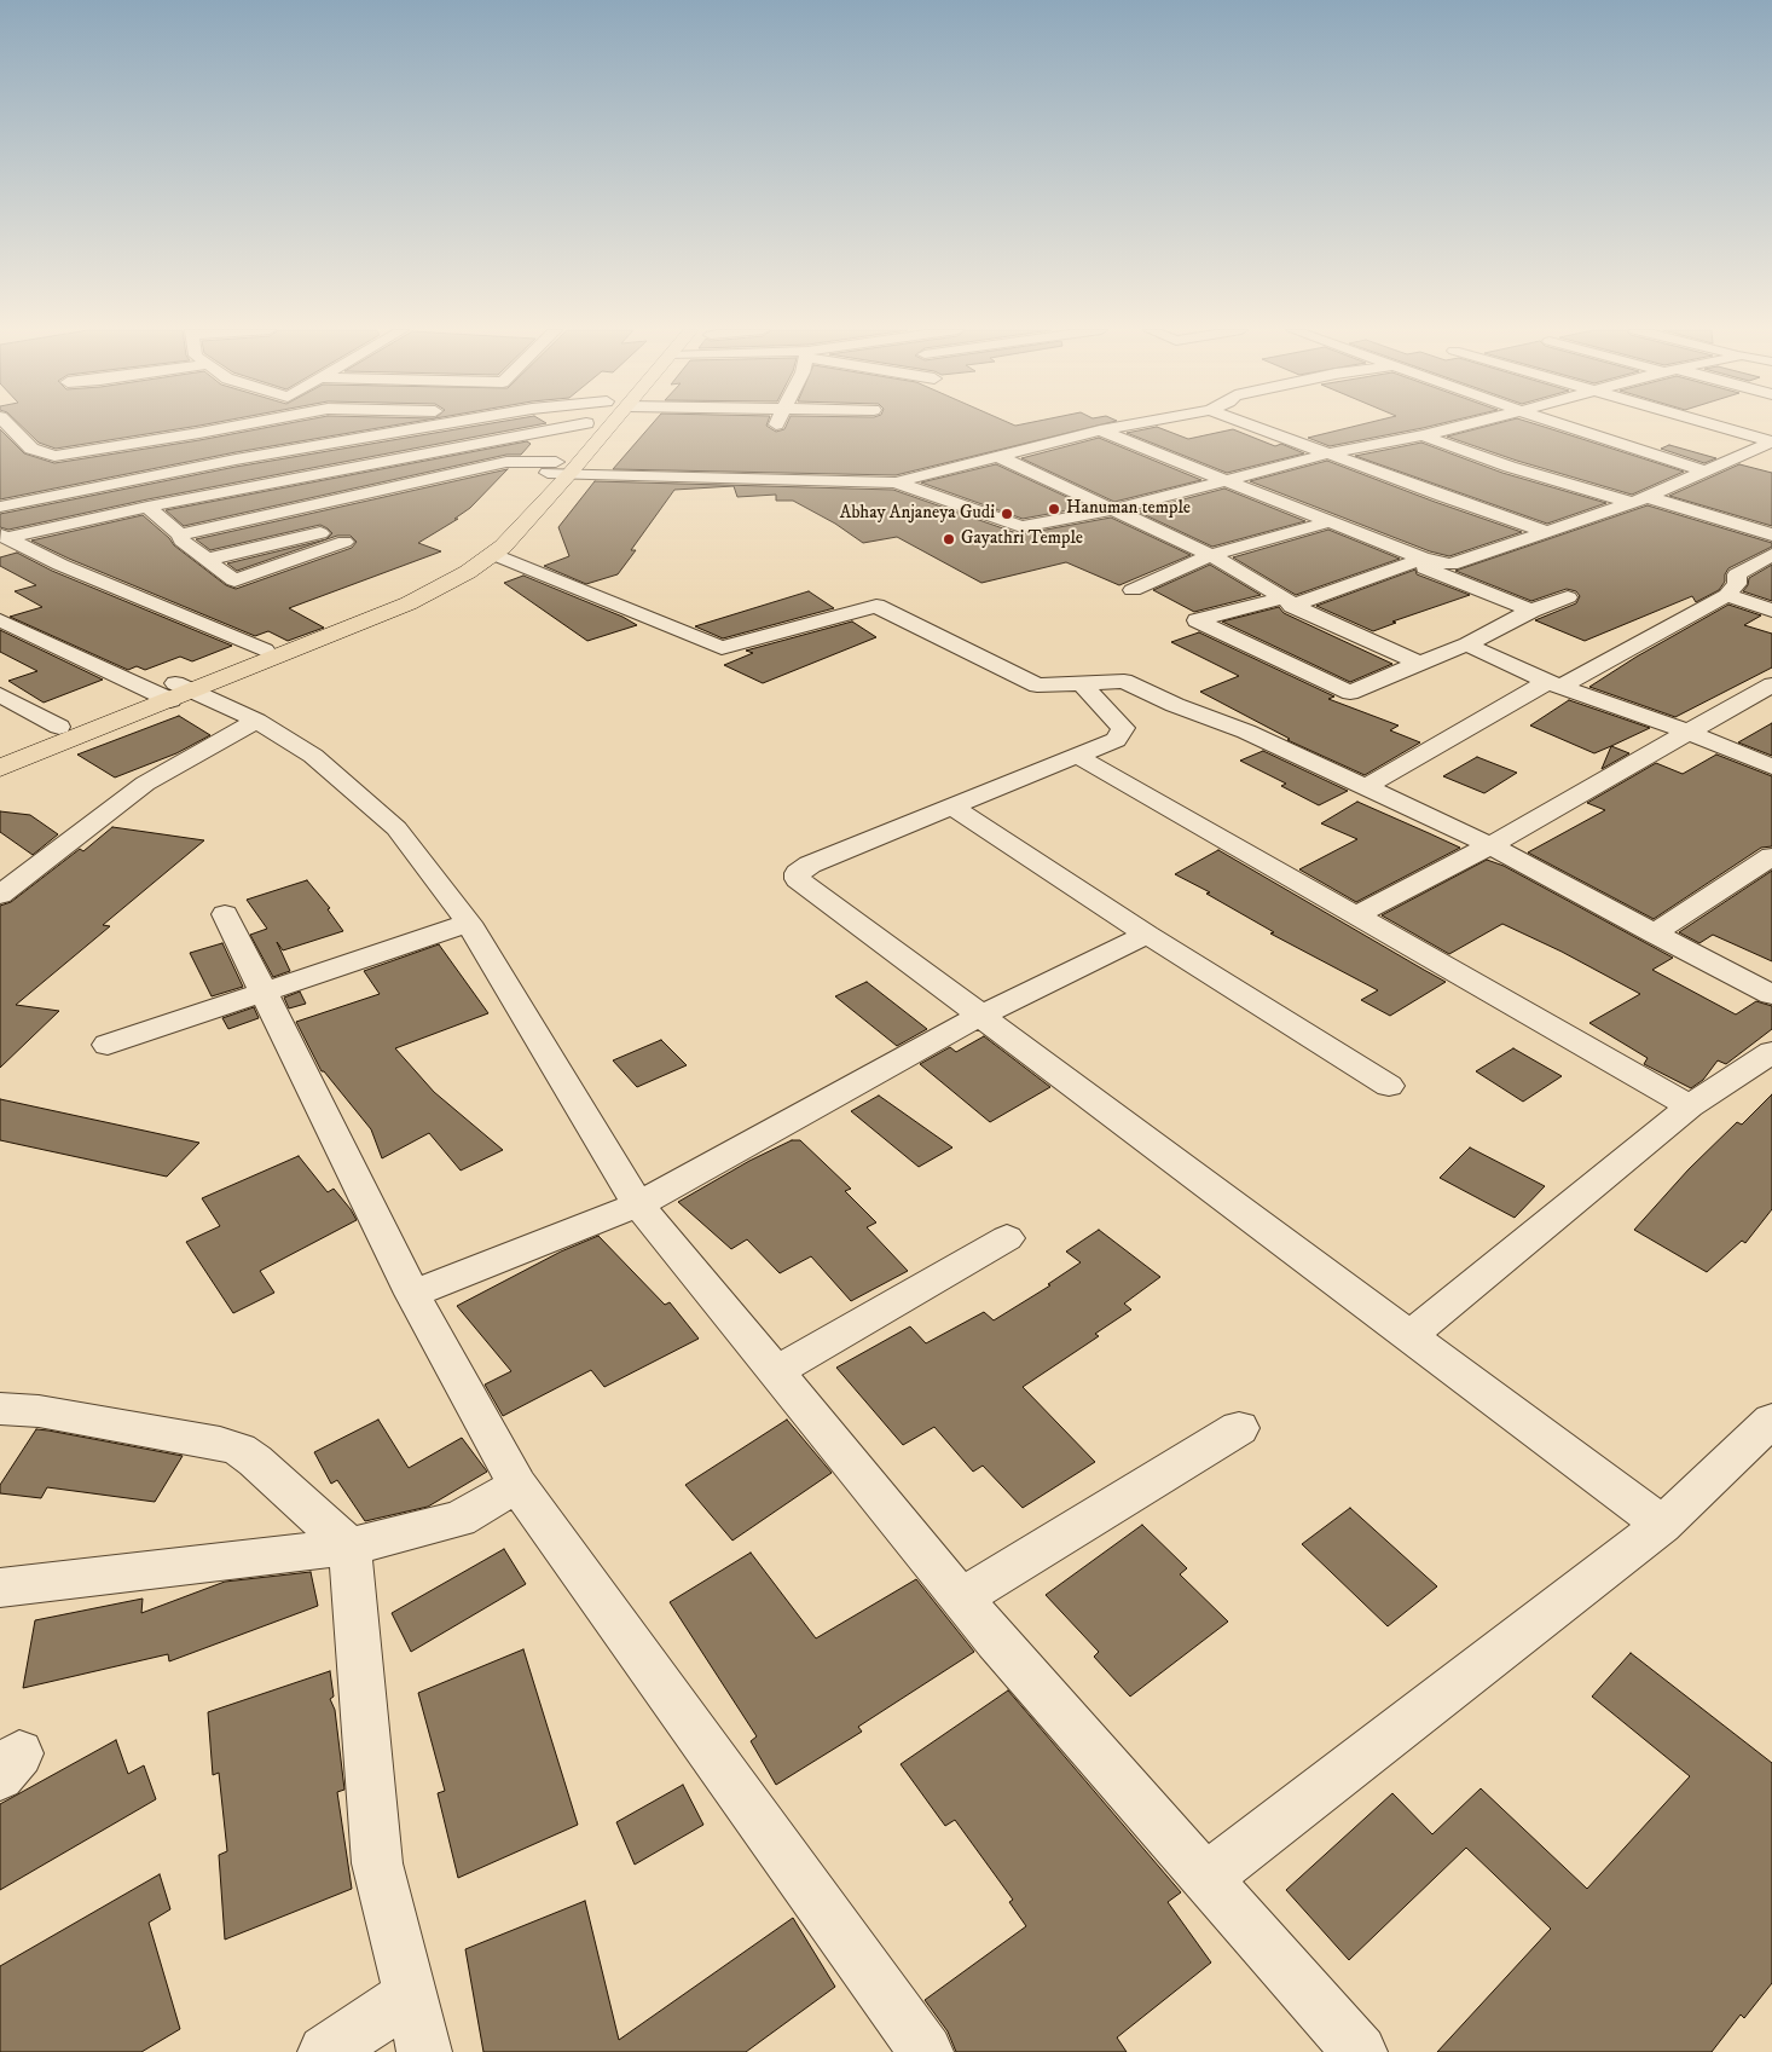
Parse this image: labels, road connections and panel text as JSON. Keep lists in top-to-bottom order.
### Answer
{
  "places": ["Hanuman temple", "Abhay Anjaneya Gudi", "Gayathri Temple"]
}
